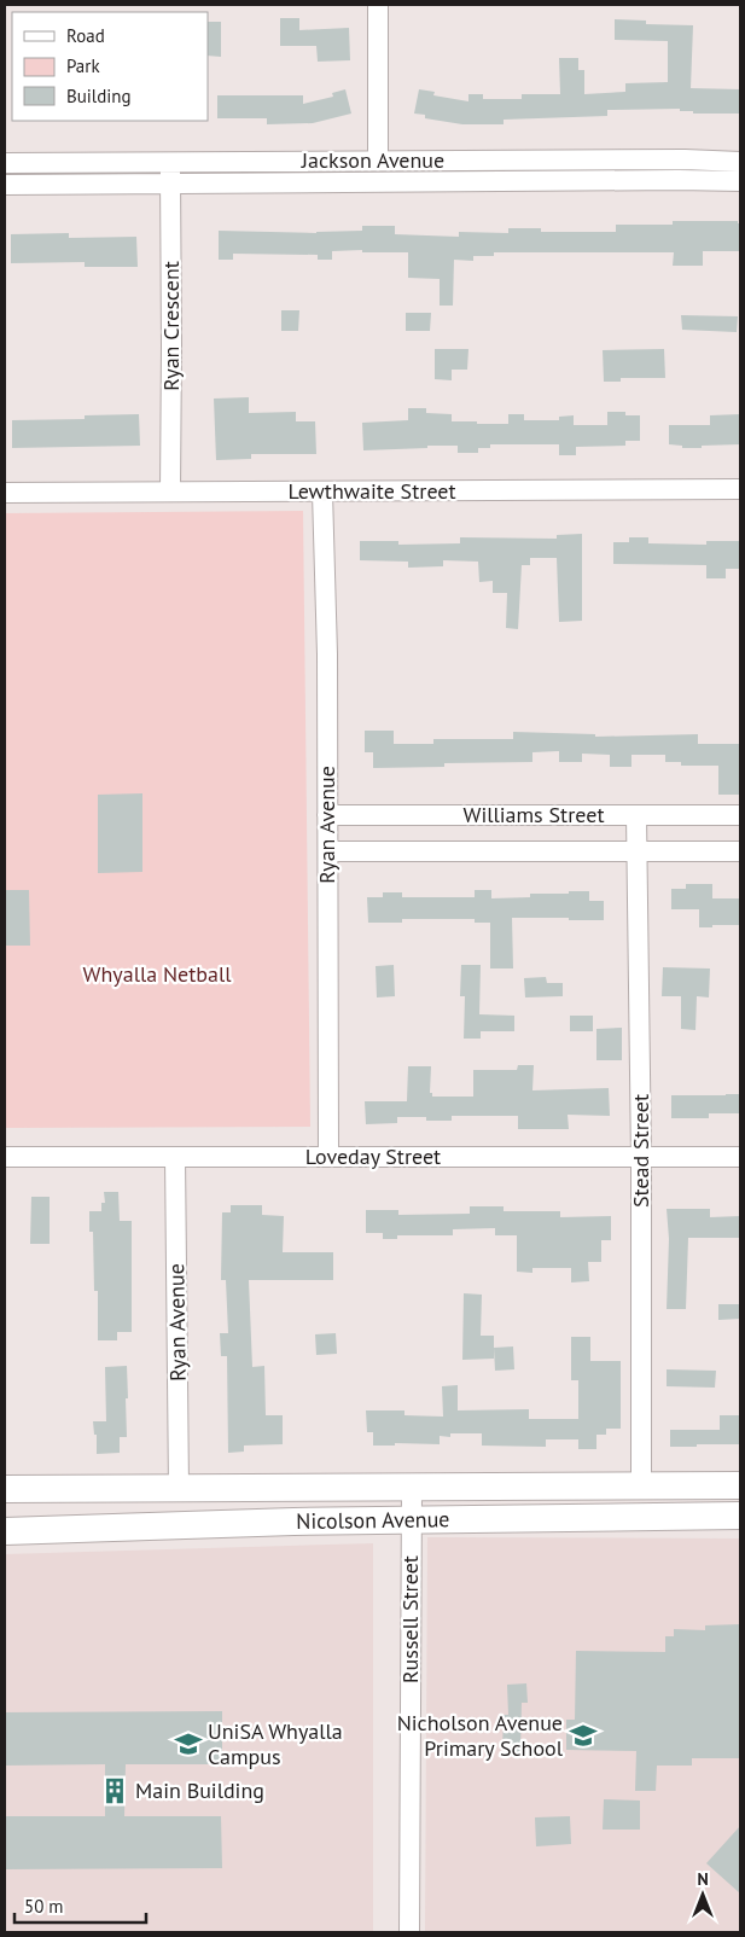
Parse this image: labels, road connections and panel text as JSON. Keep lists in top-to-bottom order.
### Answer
{
  "streets": {
    "main road": ["Nicolson Avenue"],
    "street": [
      "Jackson Avenue",
      "Ryan Crescent",
      "Lewthwaite Street",
      "Williams Street",
      "Ryan Avenue",
      "Stead Street",
      "Loveday Street",
      "Russell Street"
    ]
  },
  "crossings": [
    ["Jackson Avenue", "Ryan Crescent"],
    ["Ryan Crescent", "Lewthwaite Street"],
    ["Lewthwaite Street", "Ryan Avenue"],
    ["Williams Street", "Ryan Avenue"],
    ["Williams Street", "Stead Street"],
    ["Ryan Avenue", "Loveday Street"],
    ["Ryan Avenue", "Nicolson Avenue"],
    ["Stead Street", "Loveday Street"],
    ["Stead Street", "Nicolson Avenue"],
    ["Nicolson Avenue", "Russell Street"]
  ],
  "parks": ["Whyalla Netball"],
  "places": {
    "school or university": ["Nicholson Avenue Primary School", "UniSA Whyalla Campus"],
    "building": ["Main Building"]
  },
  "legend": ["Road", "Park", "Building"],
  "scale_bar": "50 m",
  "north": "top"
}
